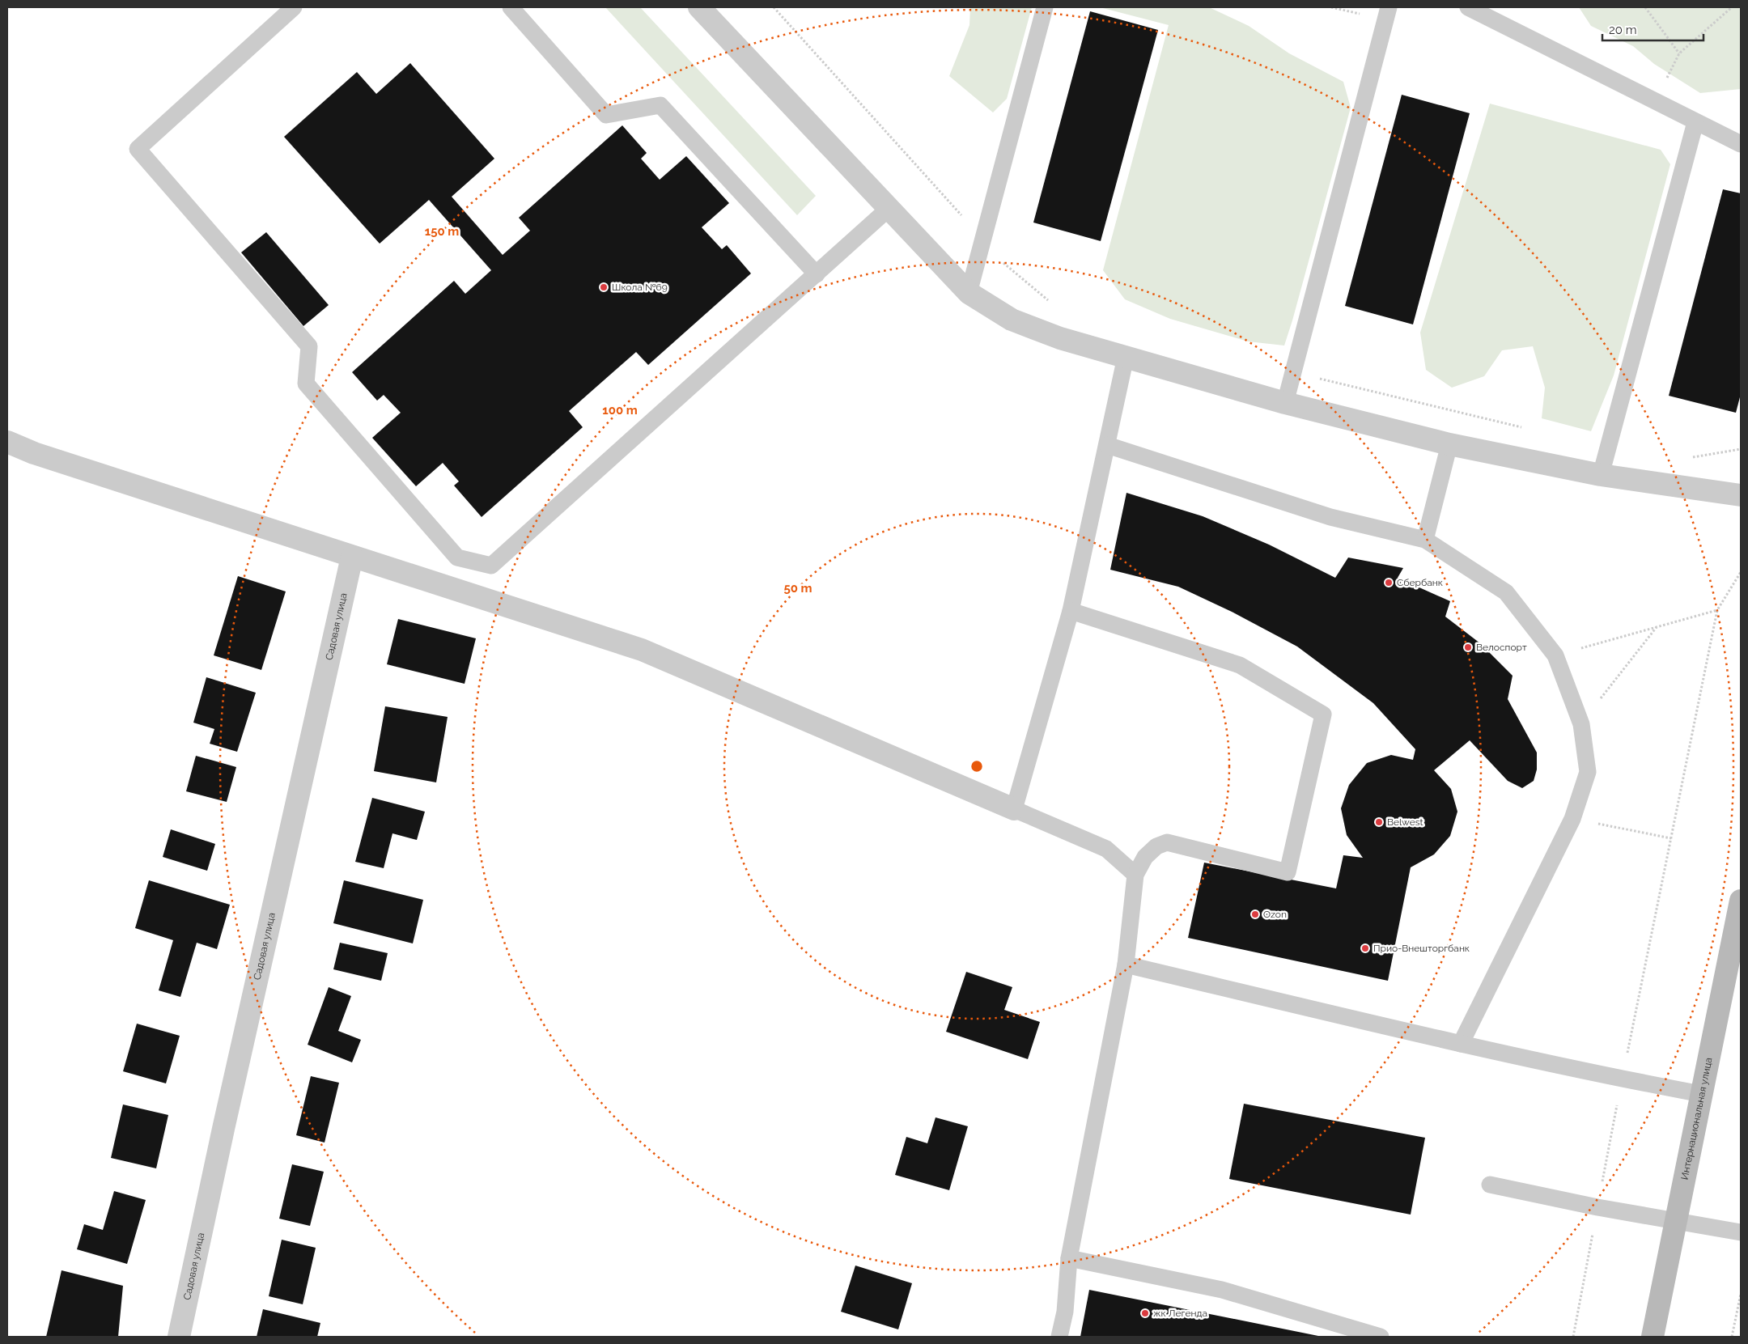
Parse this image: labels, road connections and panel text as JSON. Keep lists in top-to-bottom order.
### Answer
{
  "streets": {
    "main road": ["Интернациональная улица"],
    "street": ["Садовая улица"]
  },
  "places": [
    "Школа №69",
    "Сбербанк",
    "Велоспорт",
    "Belwest",
    "Ozon",
    "Прио-Внешторгбанк",
    "жк Легенда"
  ],
  "scale_bar": "20 m",
  "rings": ["150 m", "100 m", "50 m"]
}
